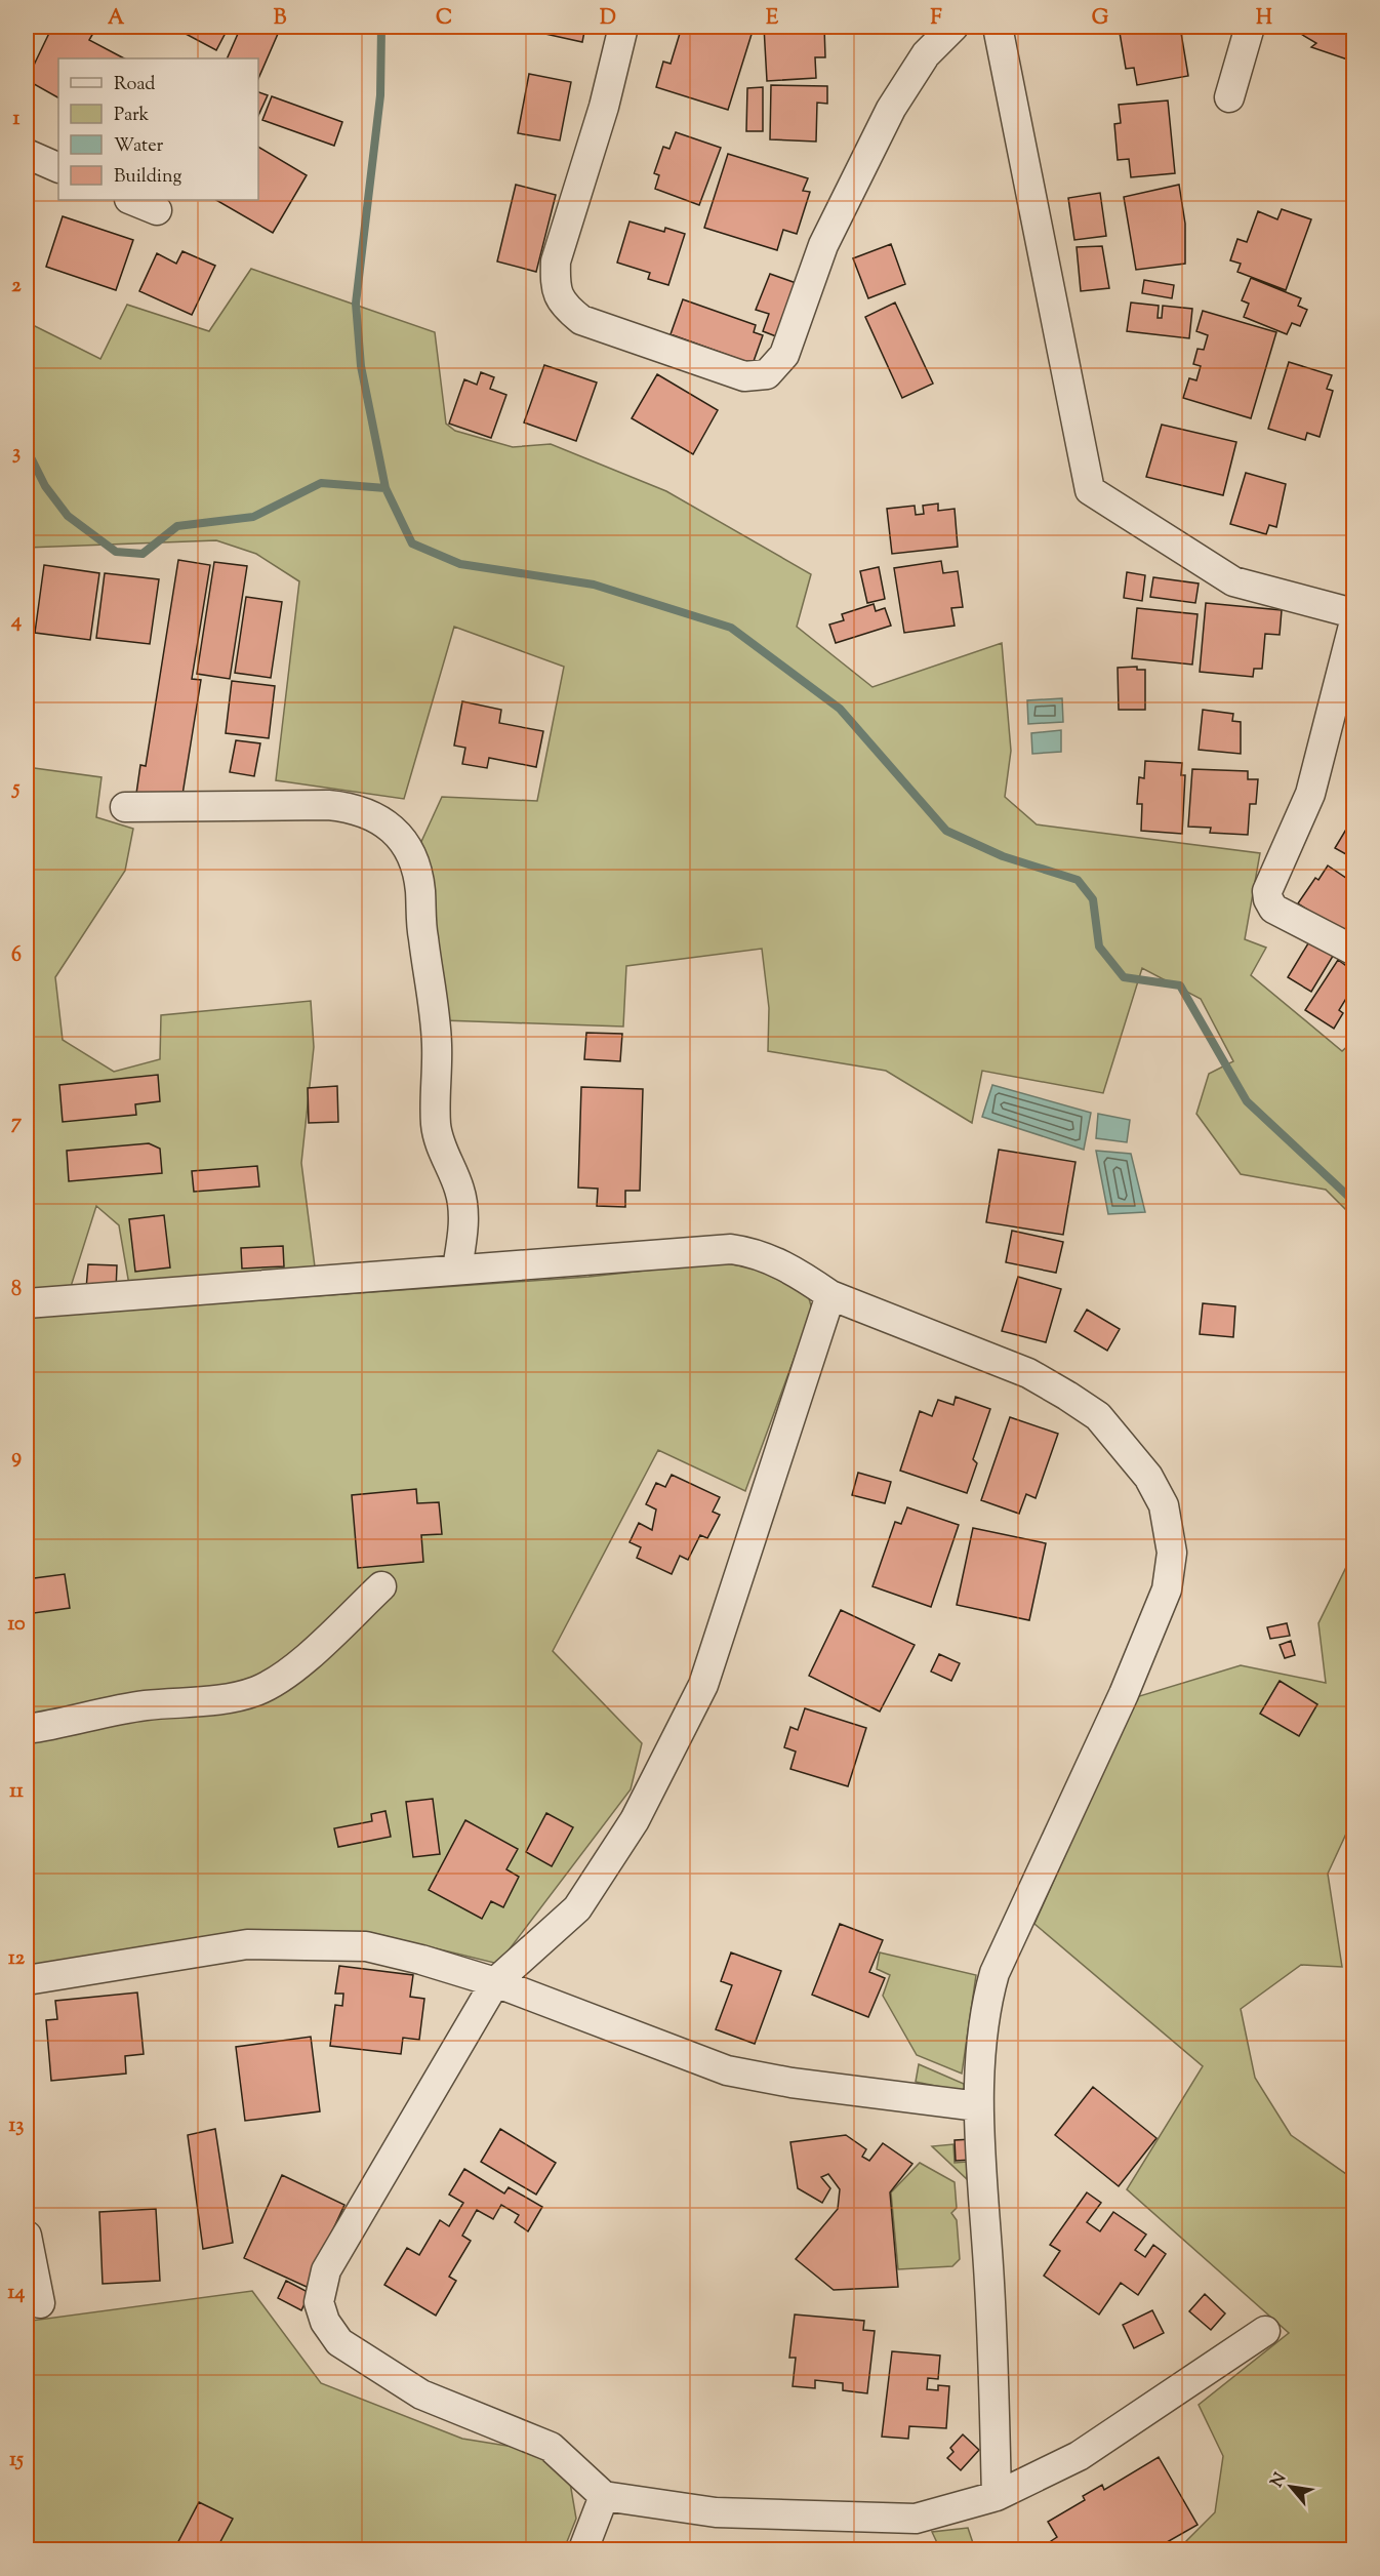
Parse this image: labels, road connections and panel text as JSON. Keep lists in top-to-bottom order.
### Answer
{
  "legend": [
    "Road",
    "Park",
    "Water",
    "Building"
  ],
  "north": "top left",
  "grid": {
    "columns": [
      "A",
      "B",
      "C",
      "D",
      "E",
      "F",
      "G",
      "H"
    ],
    "rows": [
      "1",
      "2",
      "3",
      "4",
      "5",
      "6",
      "7",
      "8",
      "9",
      "10",
      "11",
      "12",
      "13",
      "14",
      "15"
    ]
  }
}
